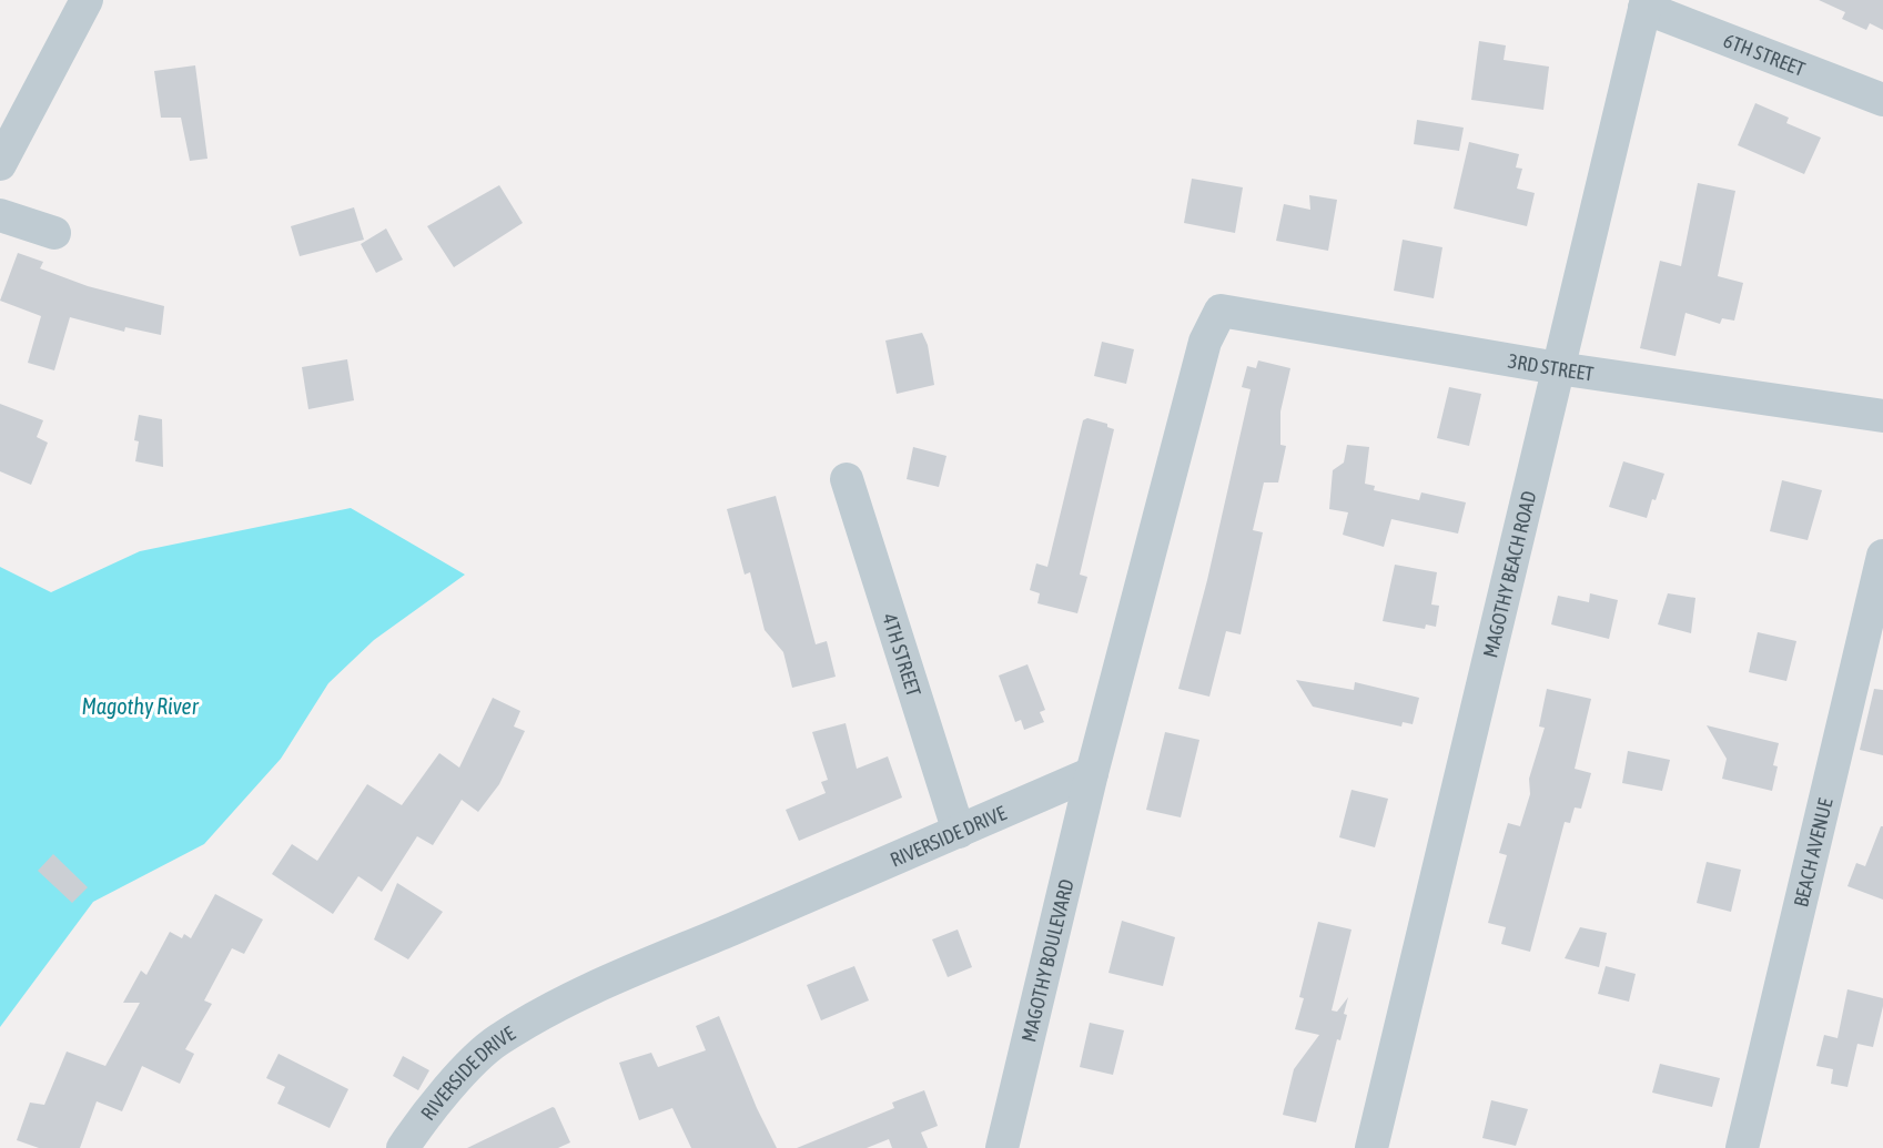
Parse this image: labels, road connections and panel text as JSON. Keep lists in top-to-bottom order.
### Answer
{
  "streets": {
    "street": [
      "6TH STREET",
      "3RD STREET",
      "MAGOTHY BEACH ROAD",
      "4TH STREET",
      "RIVERSIDE DRIVE",
      "BEACH AVENUE",
      "MAGOTHY BOULEVARD"
    ]
  },
  "crossings": [
    ["6TH STREET", "MAGOTHY BEACH ROAD"],
    ["3RD STREET", "MAGOTHY BEACH ROAD"],
    ["3RD STREET", "RIVERSIDE DRIVE"],
    ["3RD STREET", "MAGOTHY BOULEVARD"],
    ["4TH STREET", "RIVERSIDE DRIVE"],
    ["RIVERSIDE DRIVE", "MAGOTHY BOULEVARD"]
  ],
  "water": ["Magothy River"]
}
